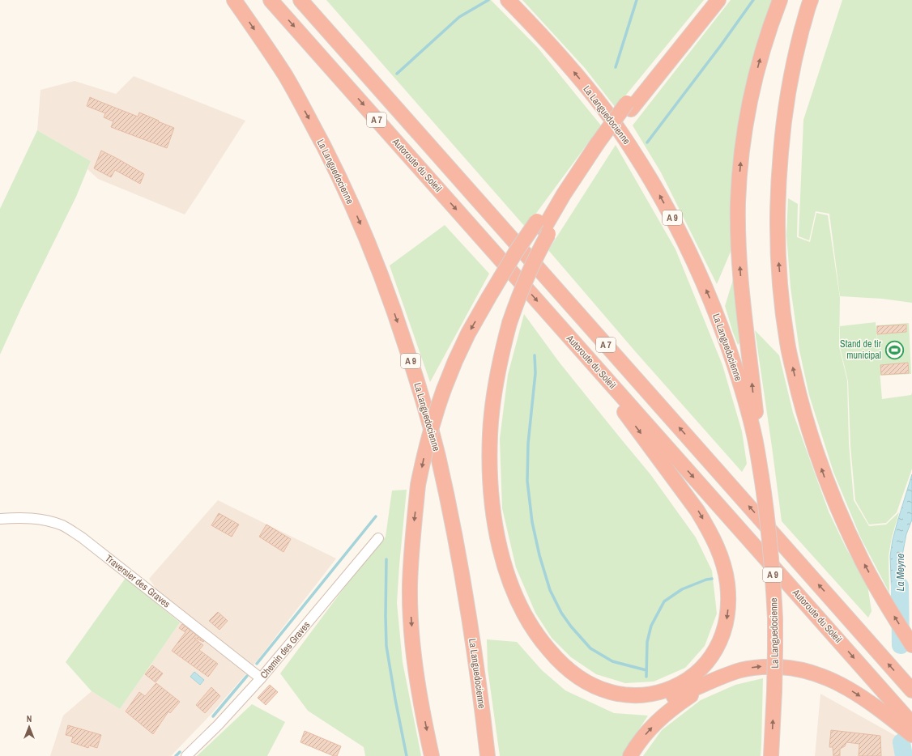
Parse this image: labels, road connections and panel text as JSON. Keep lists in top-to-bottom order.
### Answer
{
  "streets": {
    "highway": [
      "La Languedocienne",
      "A 7",
      "Autoroute du Soleil",
      "A 9"
    ],
    "street": ["Traversier des Graves", "Chemin des Graves"]
  },
  "crossings": [
    ["Traversier des Graves", "Chemin des Graves"]
  ],
  "water": ["La Meyne"],
  "places": {
    "sports": ["Stand de tir municipal"]
  },
  "north": "top"
}
